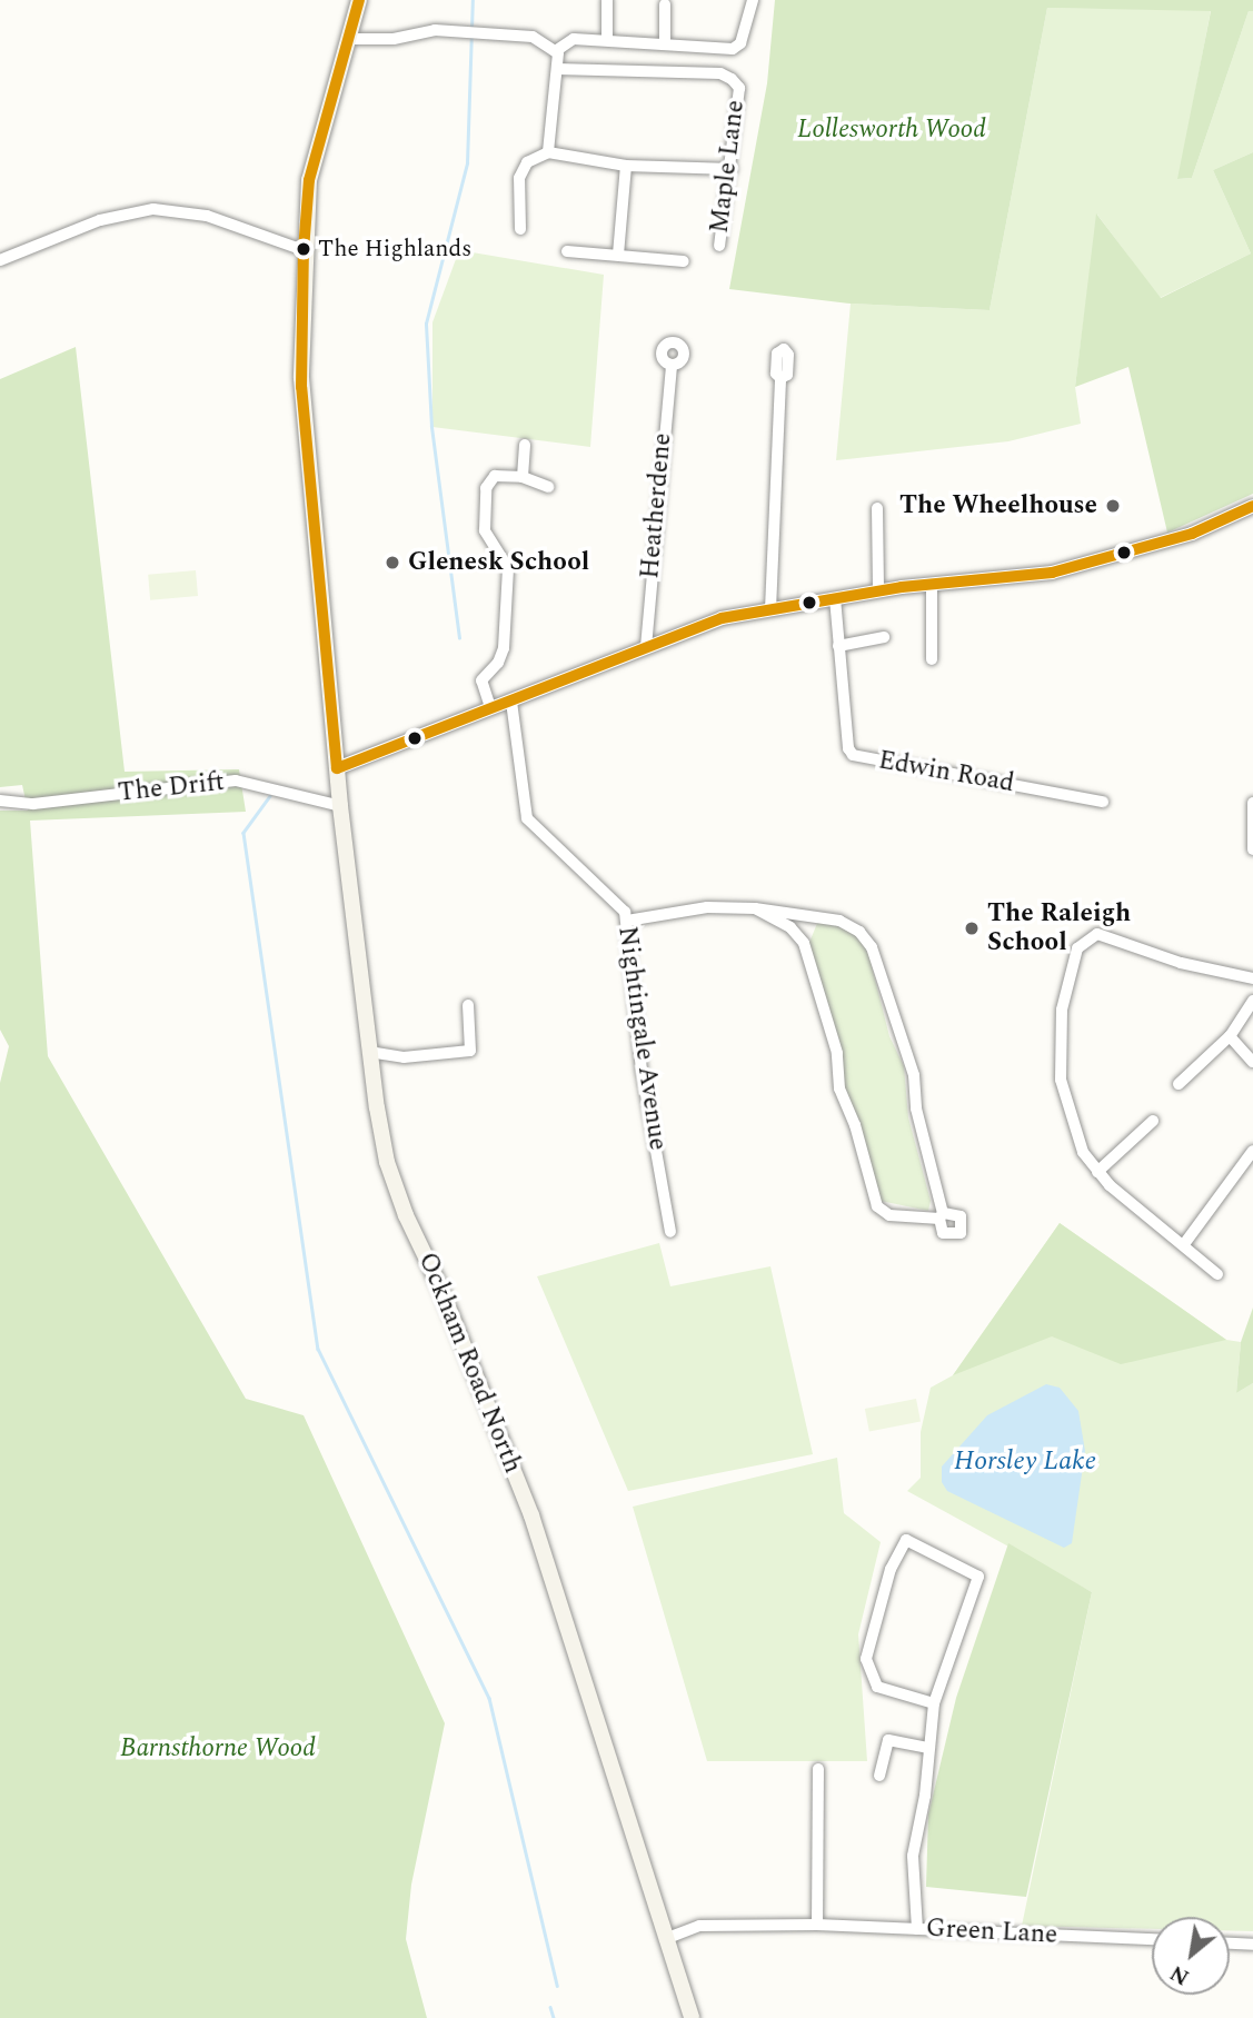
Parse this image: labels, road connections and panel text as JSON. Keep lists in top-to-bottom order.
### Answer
{
  "streets": {
    "main road": ["Ockham Road North"],
    "street": [
      "Maple Lane",
      "Heatherdene",
      "Edwin Road",
      "The Drift",
      "Nightingale Avenue",
      "Green Lane"
    ]
  },
  "crossings": [
    ["The Drift", "Ockham Road North"],
    ["Ockham Road North", "Green Lane"]
  ],
  "water": ["Horsley Lake"],
  "parks": ["Lollesworth Wood", "Barnsthorne Wood"],
  "places": [
    "The Highlands",
    "The Wheelhouse",
    "Glenesk School",
    "The Raleigh School"
  ],
  "north": "bottom left"
}
